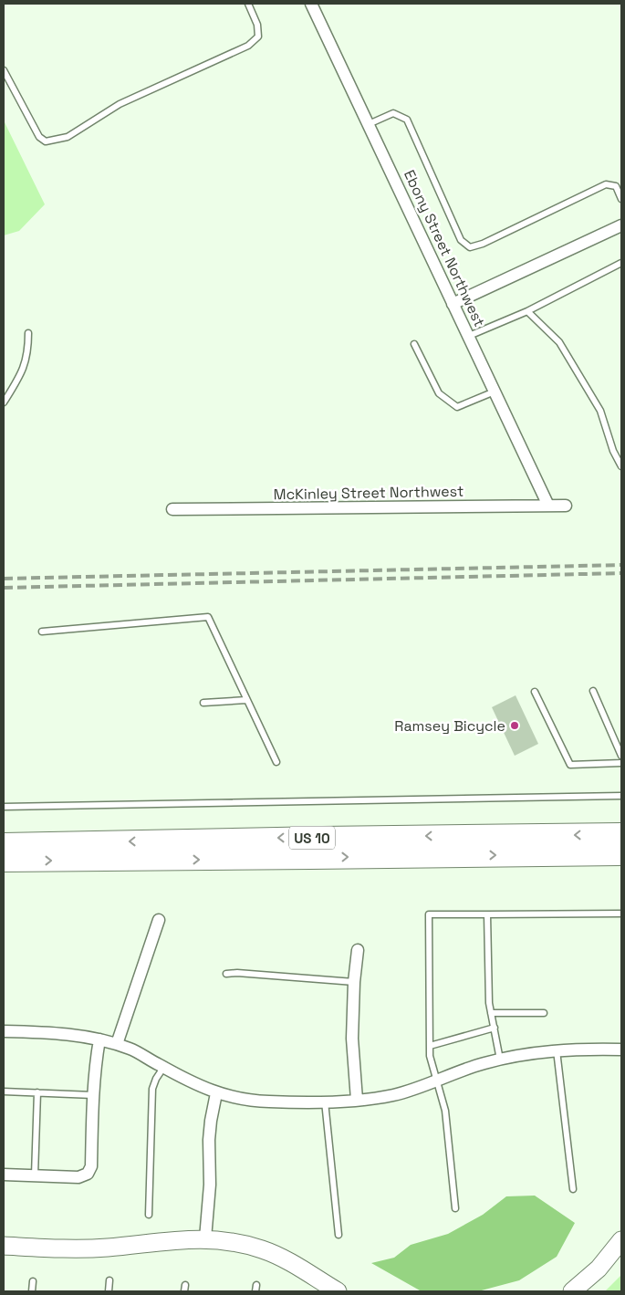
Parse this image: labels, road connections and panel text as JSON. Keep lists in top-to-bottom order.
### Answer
{
  "streets": {
    "highway": ["US 10"],
    "street": ["Ebony Street Northwest", "McKinley Street Northwest"]
  },
  "crossings": [
    ["Ebony Street Northwest", "McKinley Street Northwest"]
  ],
  "places": ["Ramsey Bicycle"]
}
